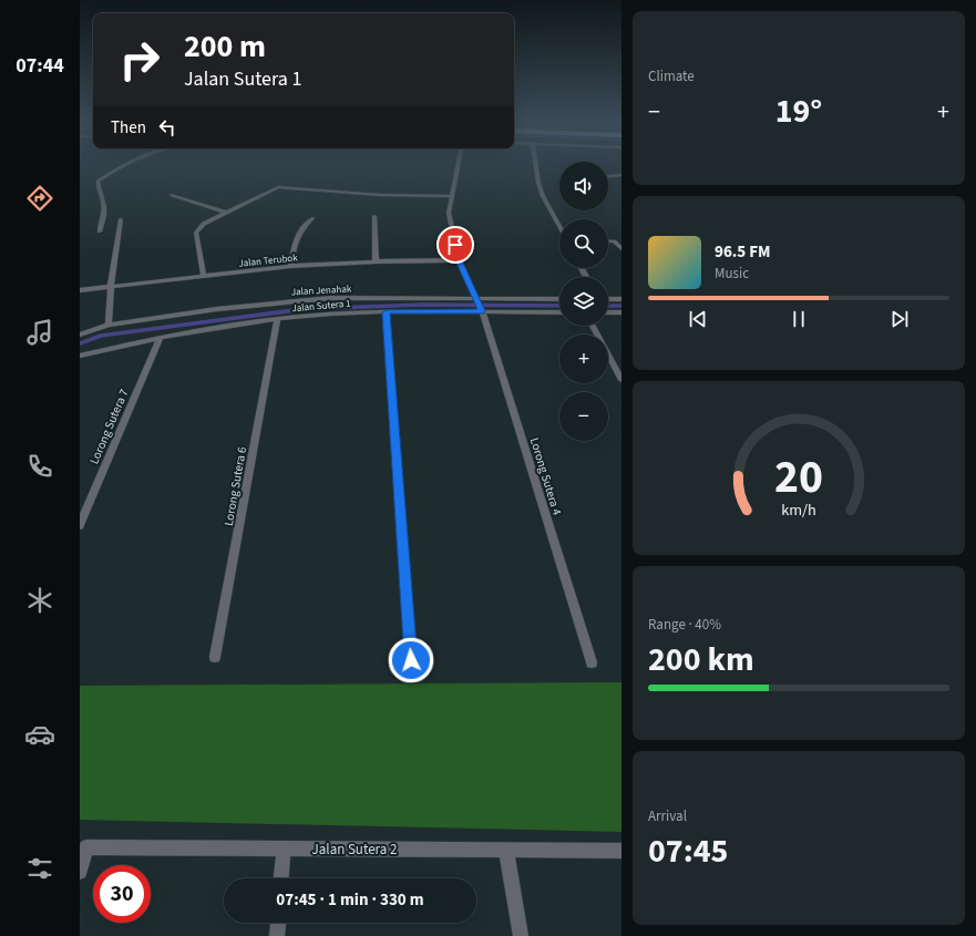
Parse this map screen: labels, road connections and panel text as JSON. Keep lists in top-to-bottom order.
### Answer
{
  "streets": {
    "street": [
      "Jalan Terubok",
      "Jalan Jenahak",
      "Jalan Sutera 1",
      "Lorong Sutera 7",
      "Lorong Sutera 4",
      "Lorong Sutera 6",
      "Jalan Sutera 2"
    ]
  },
  "crossings": [
    ["Jalan Terubok", "Lorong Sutera 4"],
    ["Jalan Jenahak", "Lorong Sutera 4"],
    ["Jalan Sutera 1", "Lorong Sutera 7"],
    ["Jalan Sutera 1", "Lorong Sutera 4"],
    ["Jalan Sutera 1", "Lorong Sutera 6"]
  ],
  "page": {
    "tabs": "07:44",
    "tile": [
      "Climate",
      ["Range · 40%", "200 km"],
      ["Arrival", "07:45"]
    ],
    "turn": ["200 m", "Jalan Sutera 1"],
    "heat": ["−", "19°", "+"],
    "then": "Then",
    "map_buttons": ["+", "−"],
    "song": ["96.5 FM", "Music"],
    "limit": "30",
    "trip": "07:45 · 1 min · 330 m",
    "gauge": ["20", "km/h"]
  }
}
